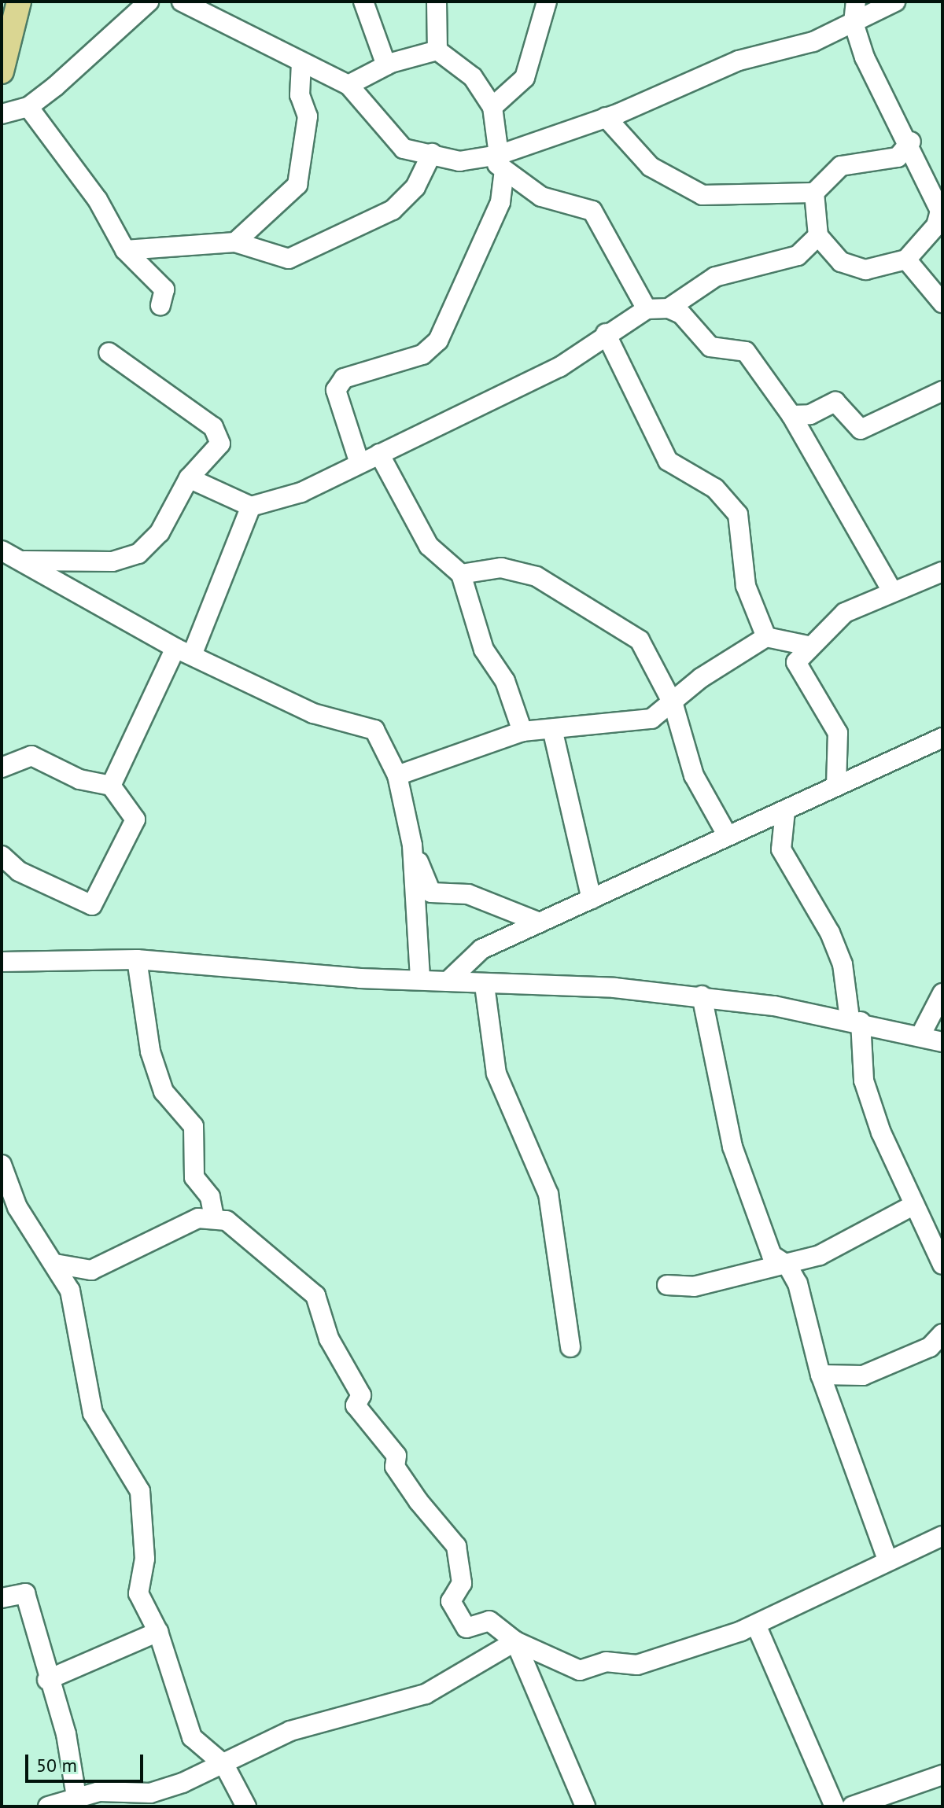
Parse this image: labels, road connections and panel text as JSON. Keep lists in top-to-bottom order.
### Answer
{
  "scale_bar": "50 m"
}
